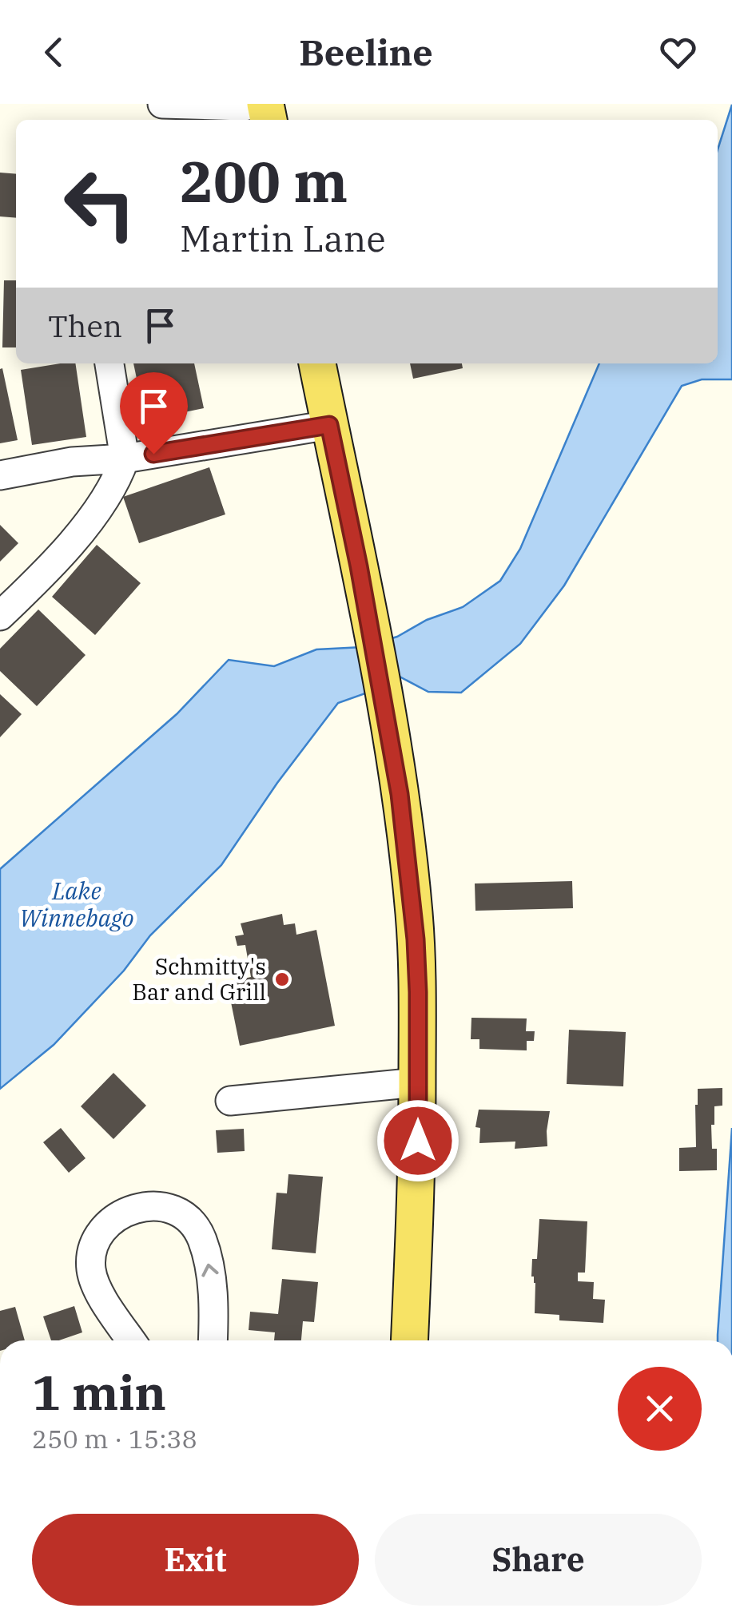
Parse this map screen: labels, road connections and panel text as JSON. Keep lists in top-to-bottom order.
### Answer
{
  "water": ["Lake Winnebago"],
  "places": ["Schmitty's Bar and Grill"],
  "page": {
    "header": "Beeline",
    "turn": ["200 m", "Martin Lane"],
    "then": "Then",
    "heading": ["1 min", "250 m · 15:38"],
    "buttons": ["Exit", "Share"]
  }
}
